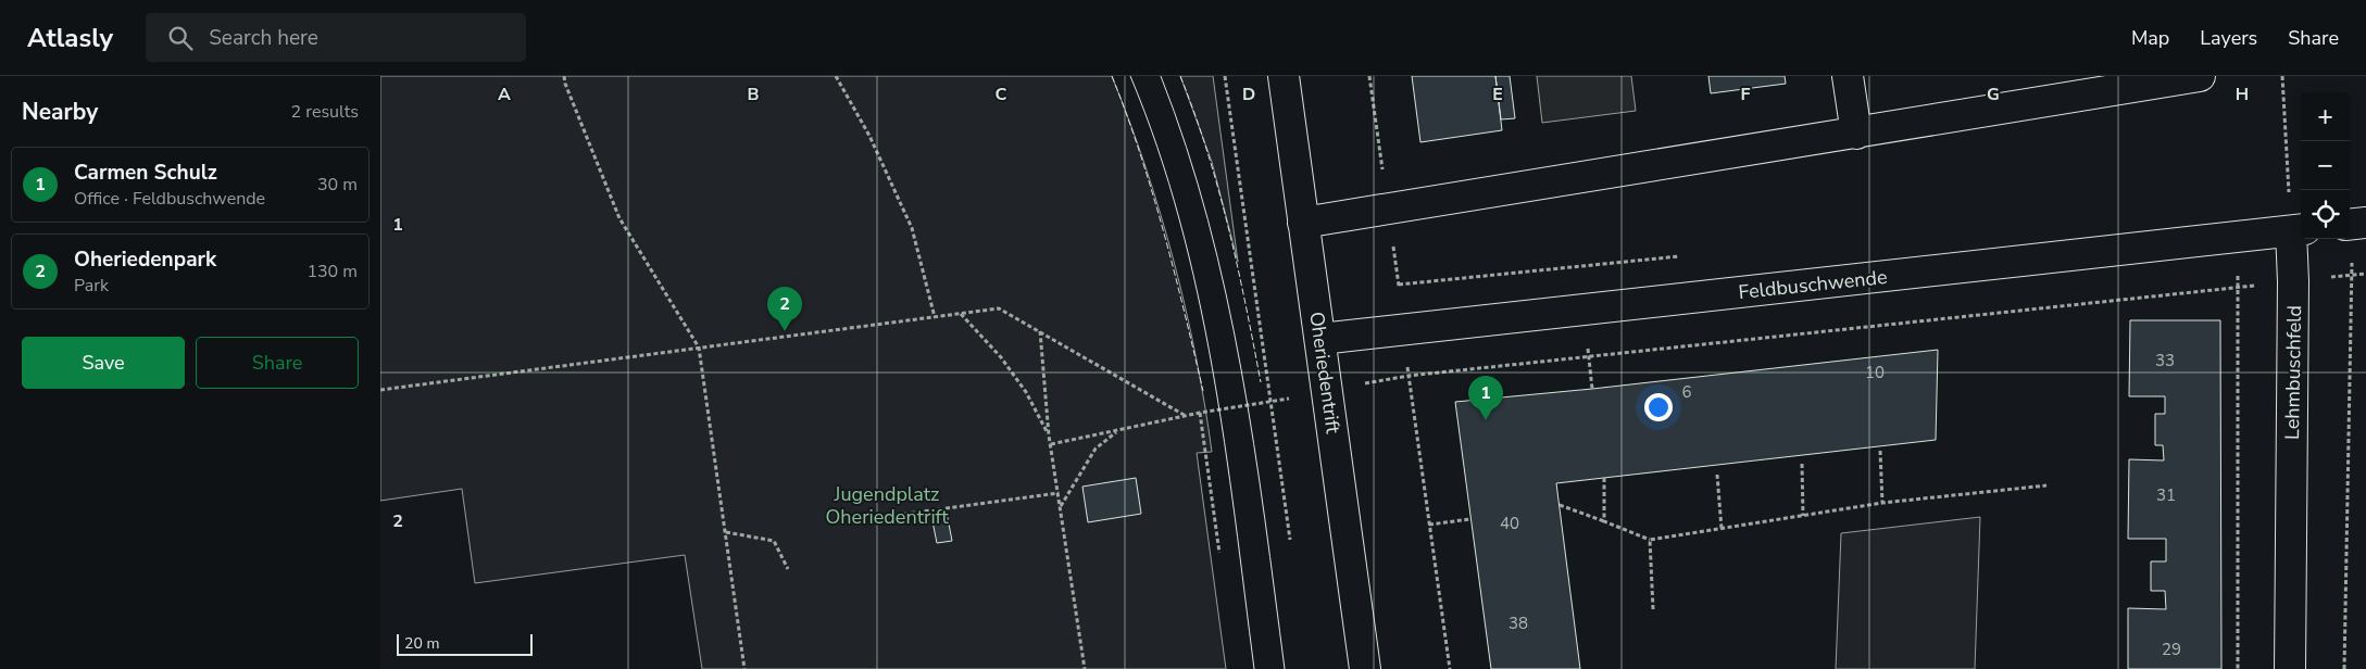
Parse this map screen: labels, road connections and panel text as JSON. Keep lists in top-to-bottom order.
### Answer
{
  "streets": {
    "street": ["Feldbuschwende", "Oheriedentrift", "Lehmbuschfeld"]
  },
  "crossings": [
    ["Feldbuschwende", "Oheriedentrift"],
    ["Feldbuschwende", "Lehmbuschfeld"]
  ],
  "parks": ["Jugendplatz Oheriedentrift"],
  "house_numbers": [
    "33",
    "10",
    "6",
    "31",
    "40",
    "38",
    "29"
  ],
  "scale_bar": "20 m",
  "page": {
    "header": "Atlasly",
    "search": "Search here",
    "nav": ["Map", "Layers", "Share"],
    "heading": ["Nearby", "2 results"],
    "map_buttons": ["+", "−"],
    "list": [
      {
        "mark": "1",
        "name": "Carmen Schulz",
        "note": "Office · Feldbuschwende",
        "value": "30 m"
      },
      {
        "mark": "2",
        "name": "Oheriedenpark",
        "note": "Park",
        "value": "130 m"
      }
    ],
    "pins": ["2", "1"],
    "buttons": ["Save", "Share"],
    "scale": "20 m"
  },
  "grid": {
    "columns": [
      "A",
      "B",
      "C",
      "D",
      "E",
      "F",
      "G",
      "H"
    ],
    "rows": ["1", "2"]
  }
}
